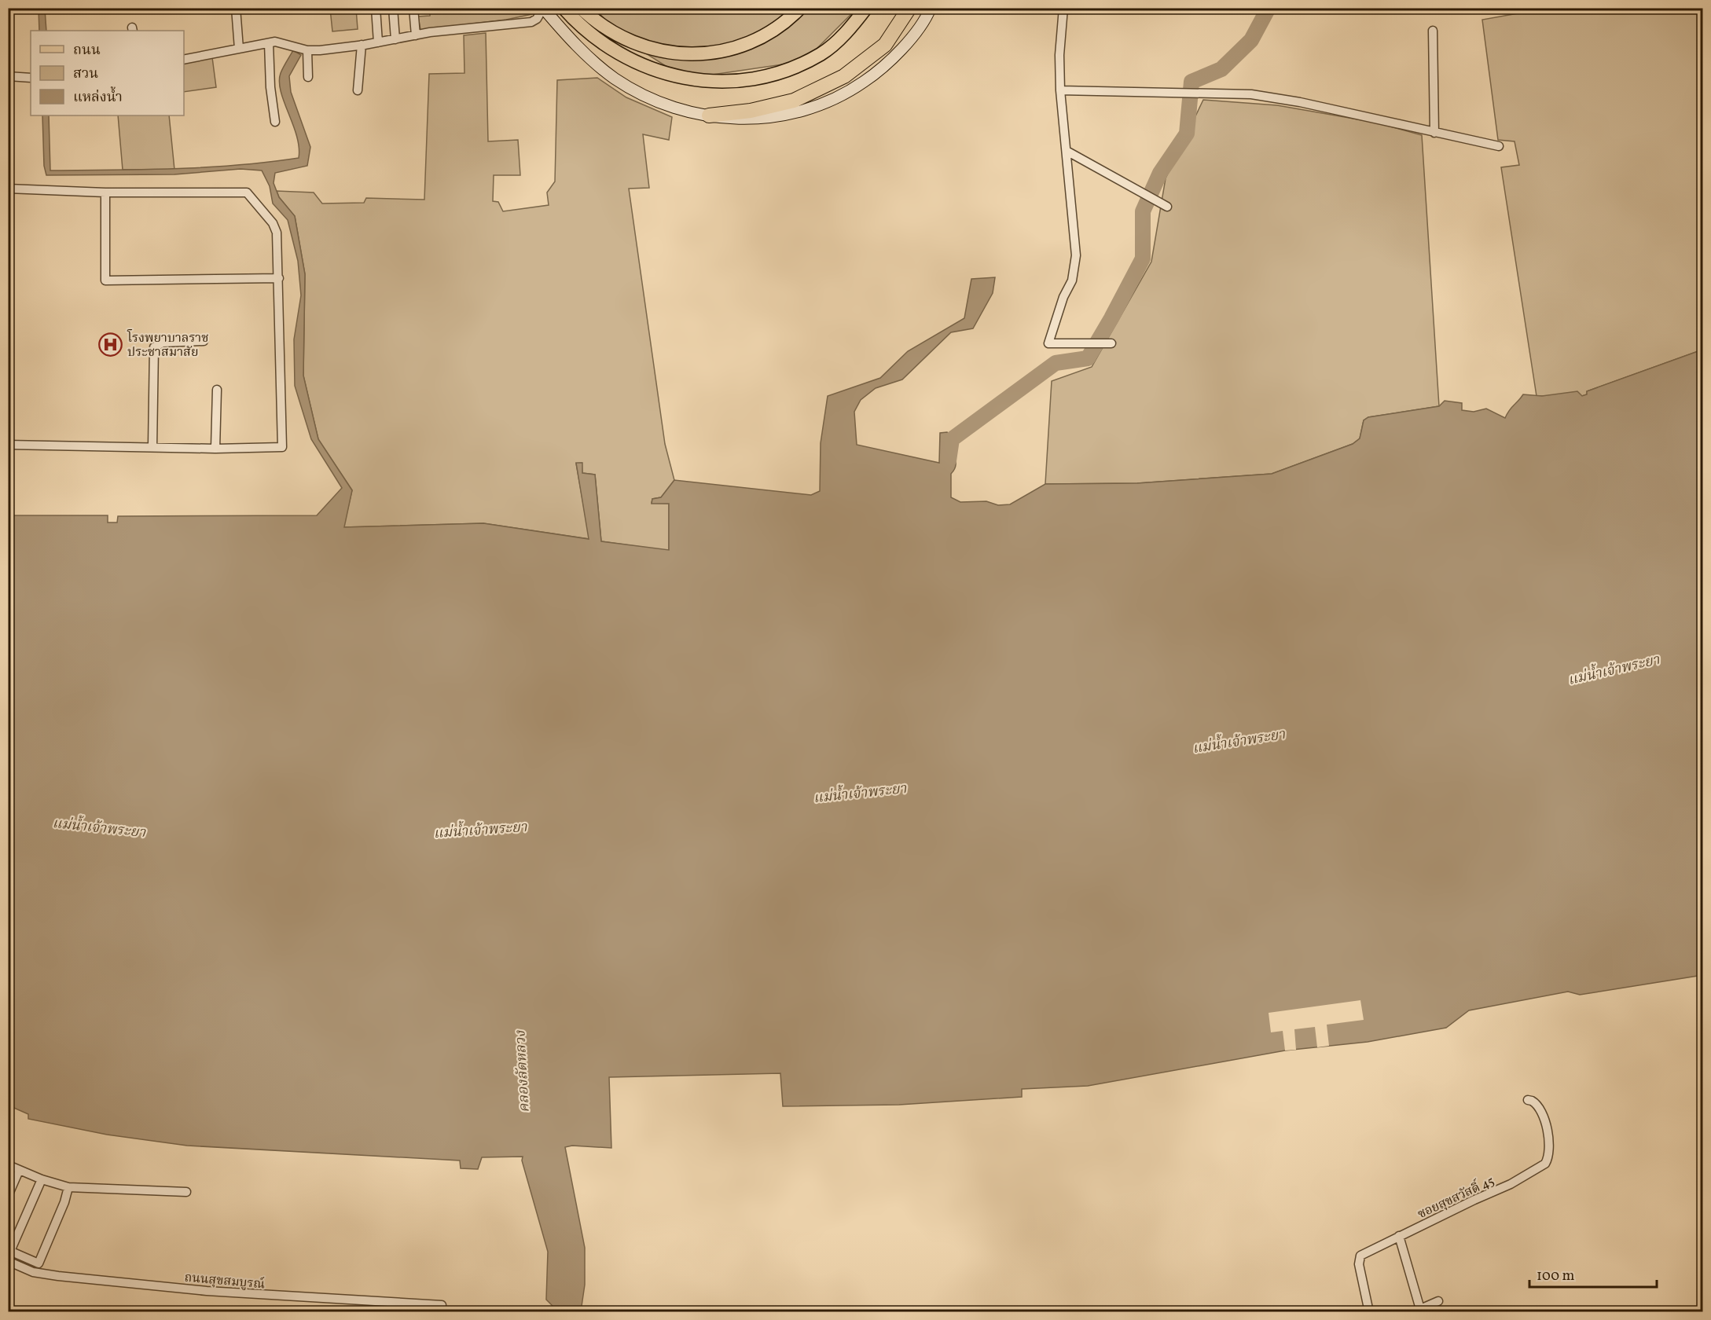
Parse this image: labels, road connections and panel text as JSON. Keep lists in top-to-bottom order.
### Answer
{
  "streets": {
    "street": ["ซอยสุขสวัสดิ์ 45", "ถนนสุขสมบูรณ์"]
  },
  "water": ["แม่น้ำเจ้าพระยา", "คลองลัดหลวง"],
  "places": {
    "hospital": ["โรงพยาบาลราช ประชาสมาสัย"]
  },
  "legend": ["ถนน", "สวน", "แหล่งน้ำ"],
  "scale_bar": "100 m"
}
